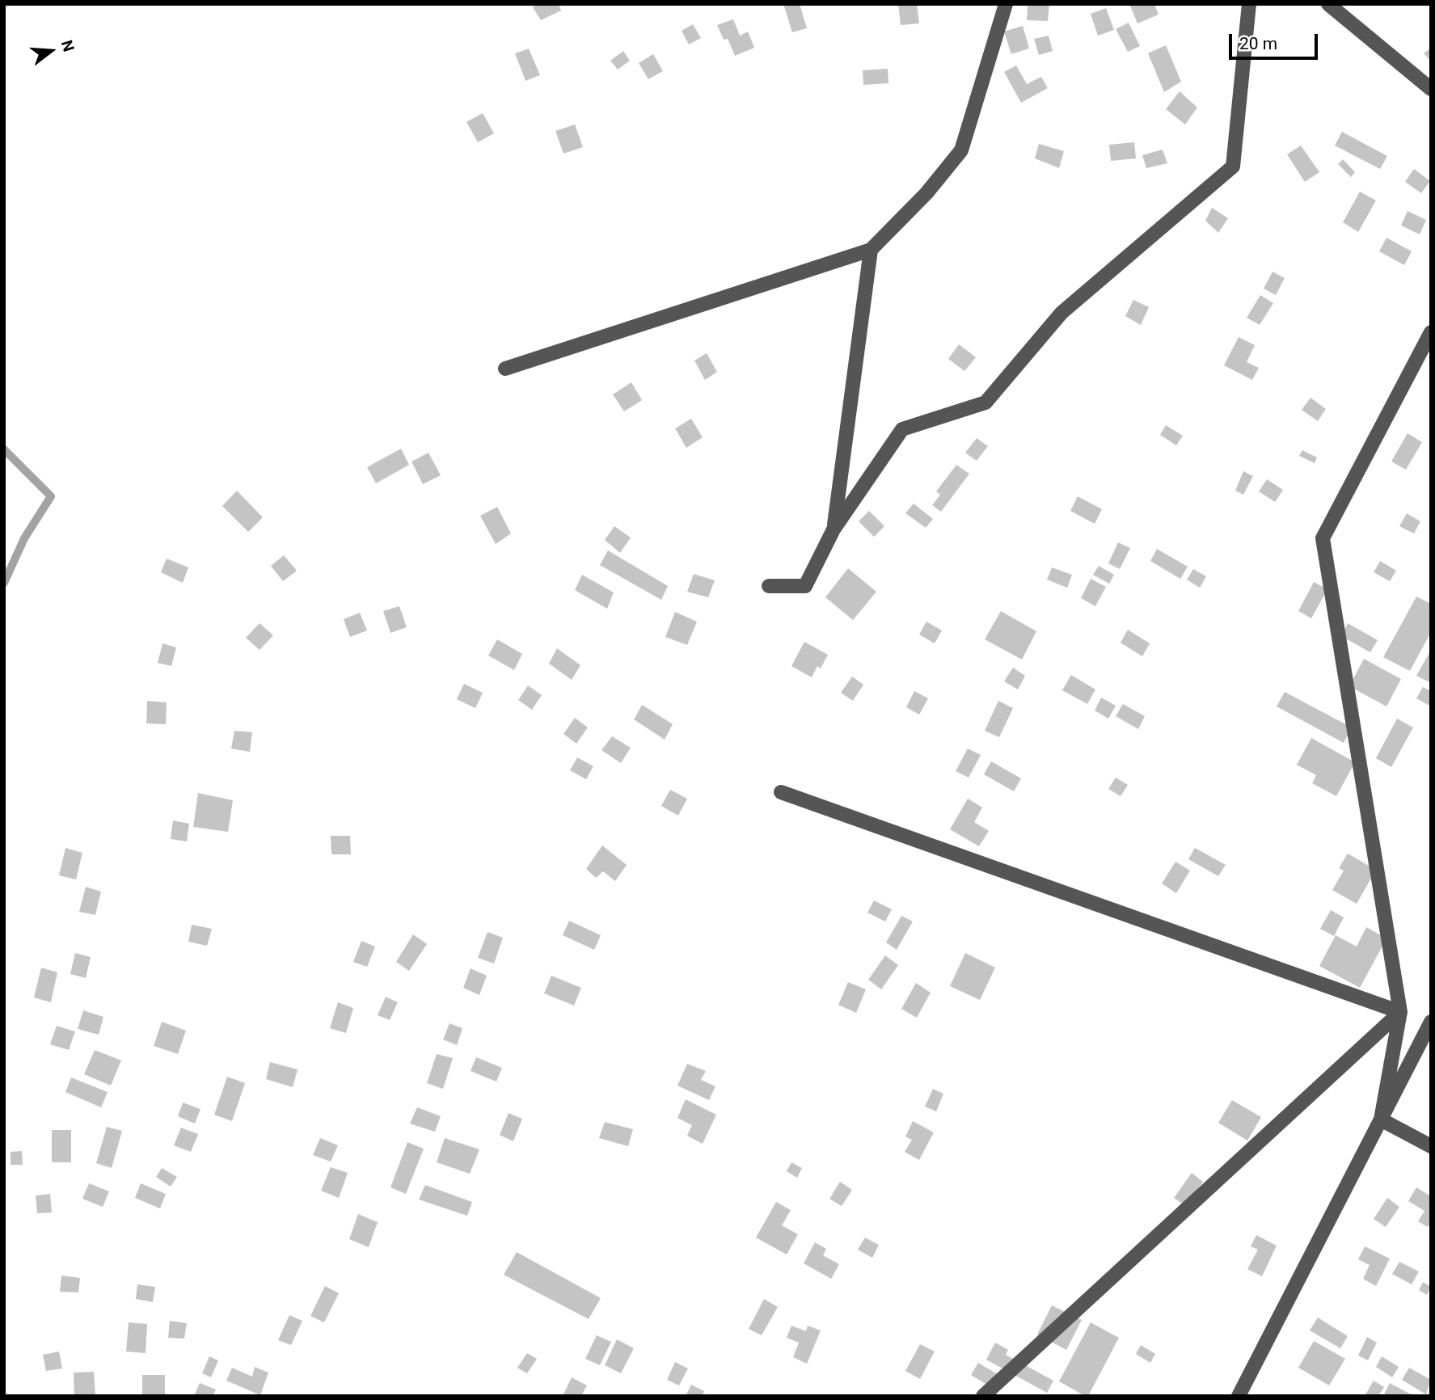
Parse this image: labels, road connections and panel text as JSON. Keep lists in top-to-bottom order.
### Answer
{
  "scale_bar": "20 m",
  "north": "right"
}
